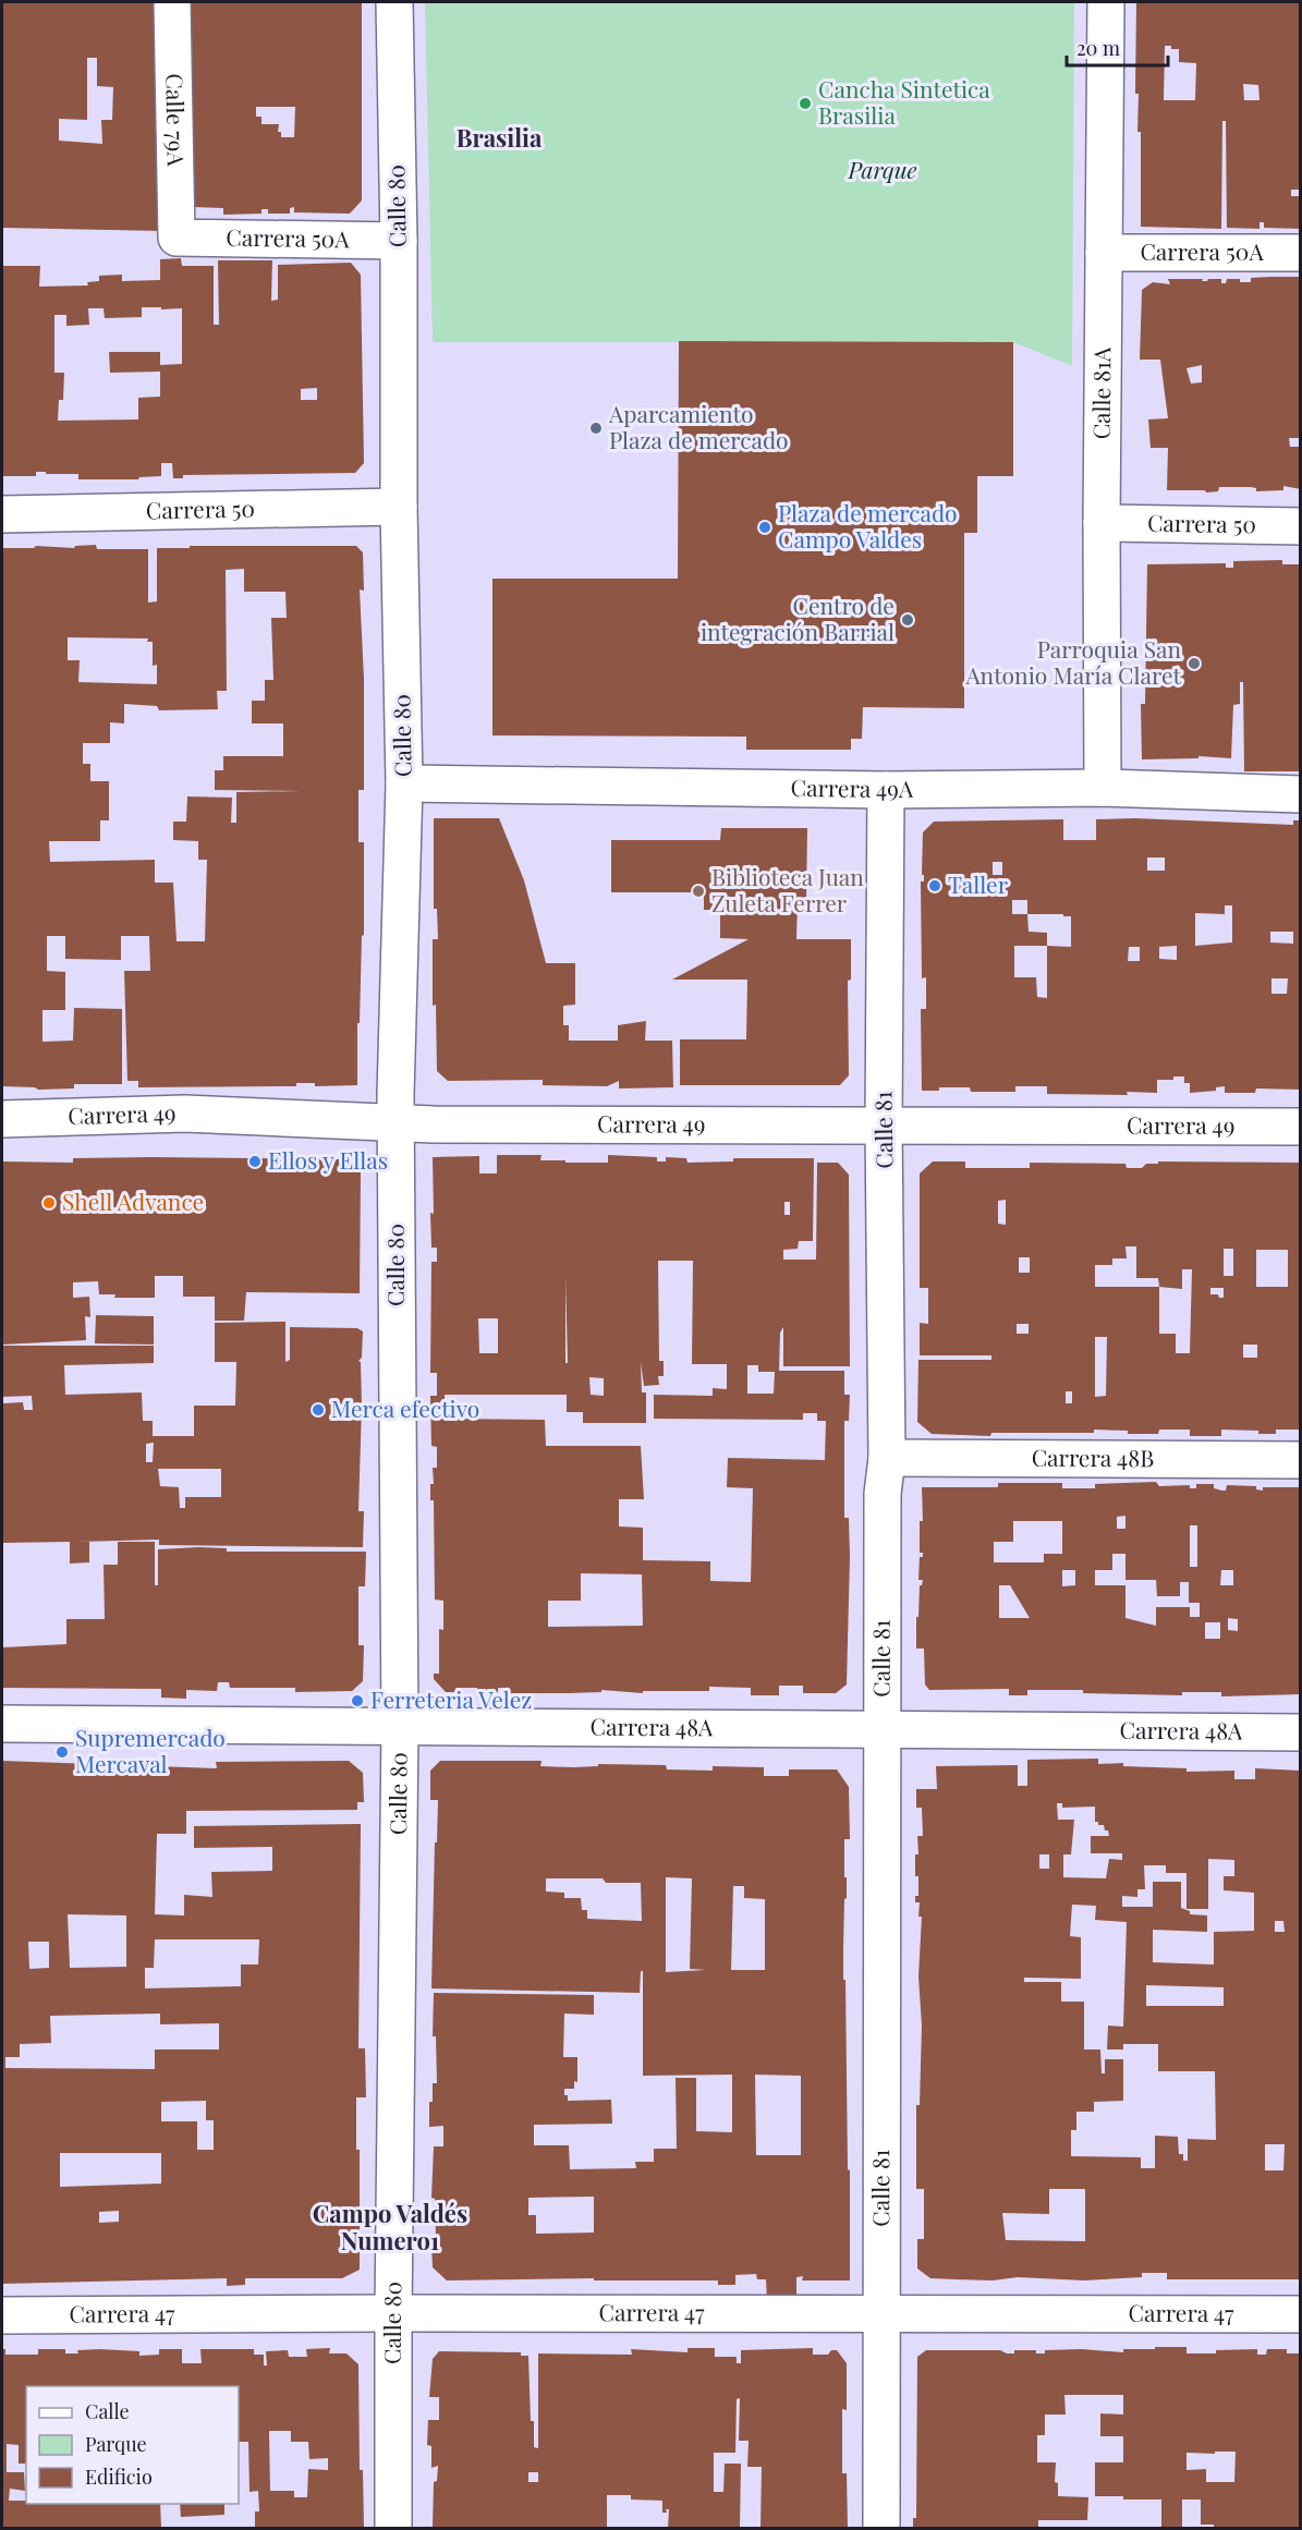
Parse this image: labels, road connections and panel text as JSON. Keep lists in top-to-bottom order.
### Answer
{
  "streets": {
    "street": [
      "Calle 79A",
      "Calle 80",
      "Carrera 50A",
      "Calle 81A",
      "Carrera 50",
      "Carrera 49A",
      "Carrera 49",
      "Calle 81",
      "Carrera 48B",
      "Carrera 48A",
      "Carrera 47"
    ]
  },
  "crossings": [
    ["Calle 79A", "Carrera 50A"],
    ["Calle 80", "Carrera 50A"],
    ["Calle 80", "Carrera 50"],
    ["Calle 80", "Carrera 49A"],
    ["Calle 80", "Carrera 49"],
    ["Calle 80", "Carrera 48A"],
    ["Calle 80", "Carrera 47"],
    ["Carrera 50A", "Calle 81A"],
    ["Calle 81A", "Carrera 50"],
    ["Calle 81A", "Carrera 49A"],
    ["Carrera 49A", "Calle 81"],
    ["Carrera 49", "Calle 81"],
    ["Calle 81", "Carrera 48B"],
    ["Calle 81", "Carrera 48A"],
    ["Calle 81", "Carrera 47"]
  ],
  "districts": ["Brasilia", "Campo Valdés Numero1"],
  "parks": ["Parque"],
  "places": [
    "Cancha Sintetica Brasilia",
    "Aparcamiento Plaza de mercado",
    "Plaza de mercado Campo Valdes",
    "Centro de integración Barrial",
    "Parroquia San Antonio María Claret",
    "Taller",
    "Biblioteca Juan Zuleta Ferrer",
    "Ellos y Ellas",
    "Shell Advance",
    "Merca efectivo",
    "Ferreteria Velez",
    "Supremercado Mercaval"
  ],
  "legend": ["Calle", "Parque", "Edificio"],
  "scale_bar": "20 m"
}
